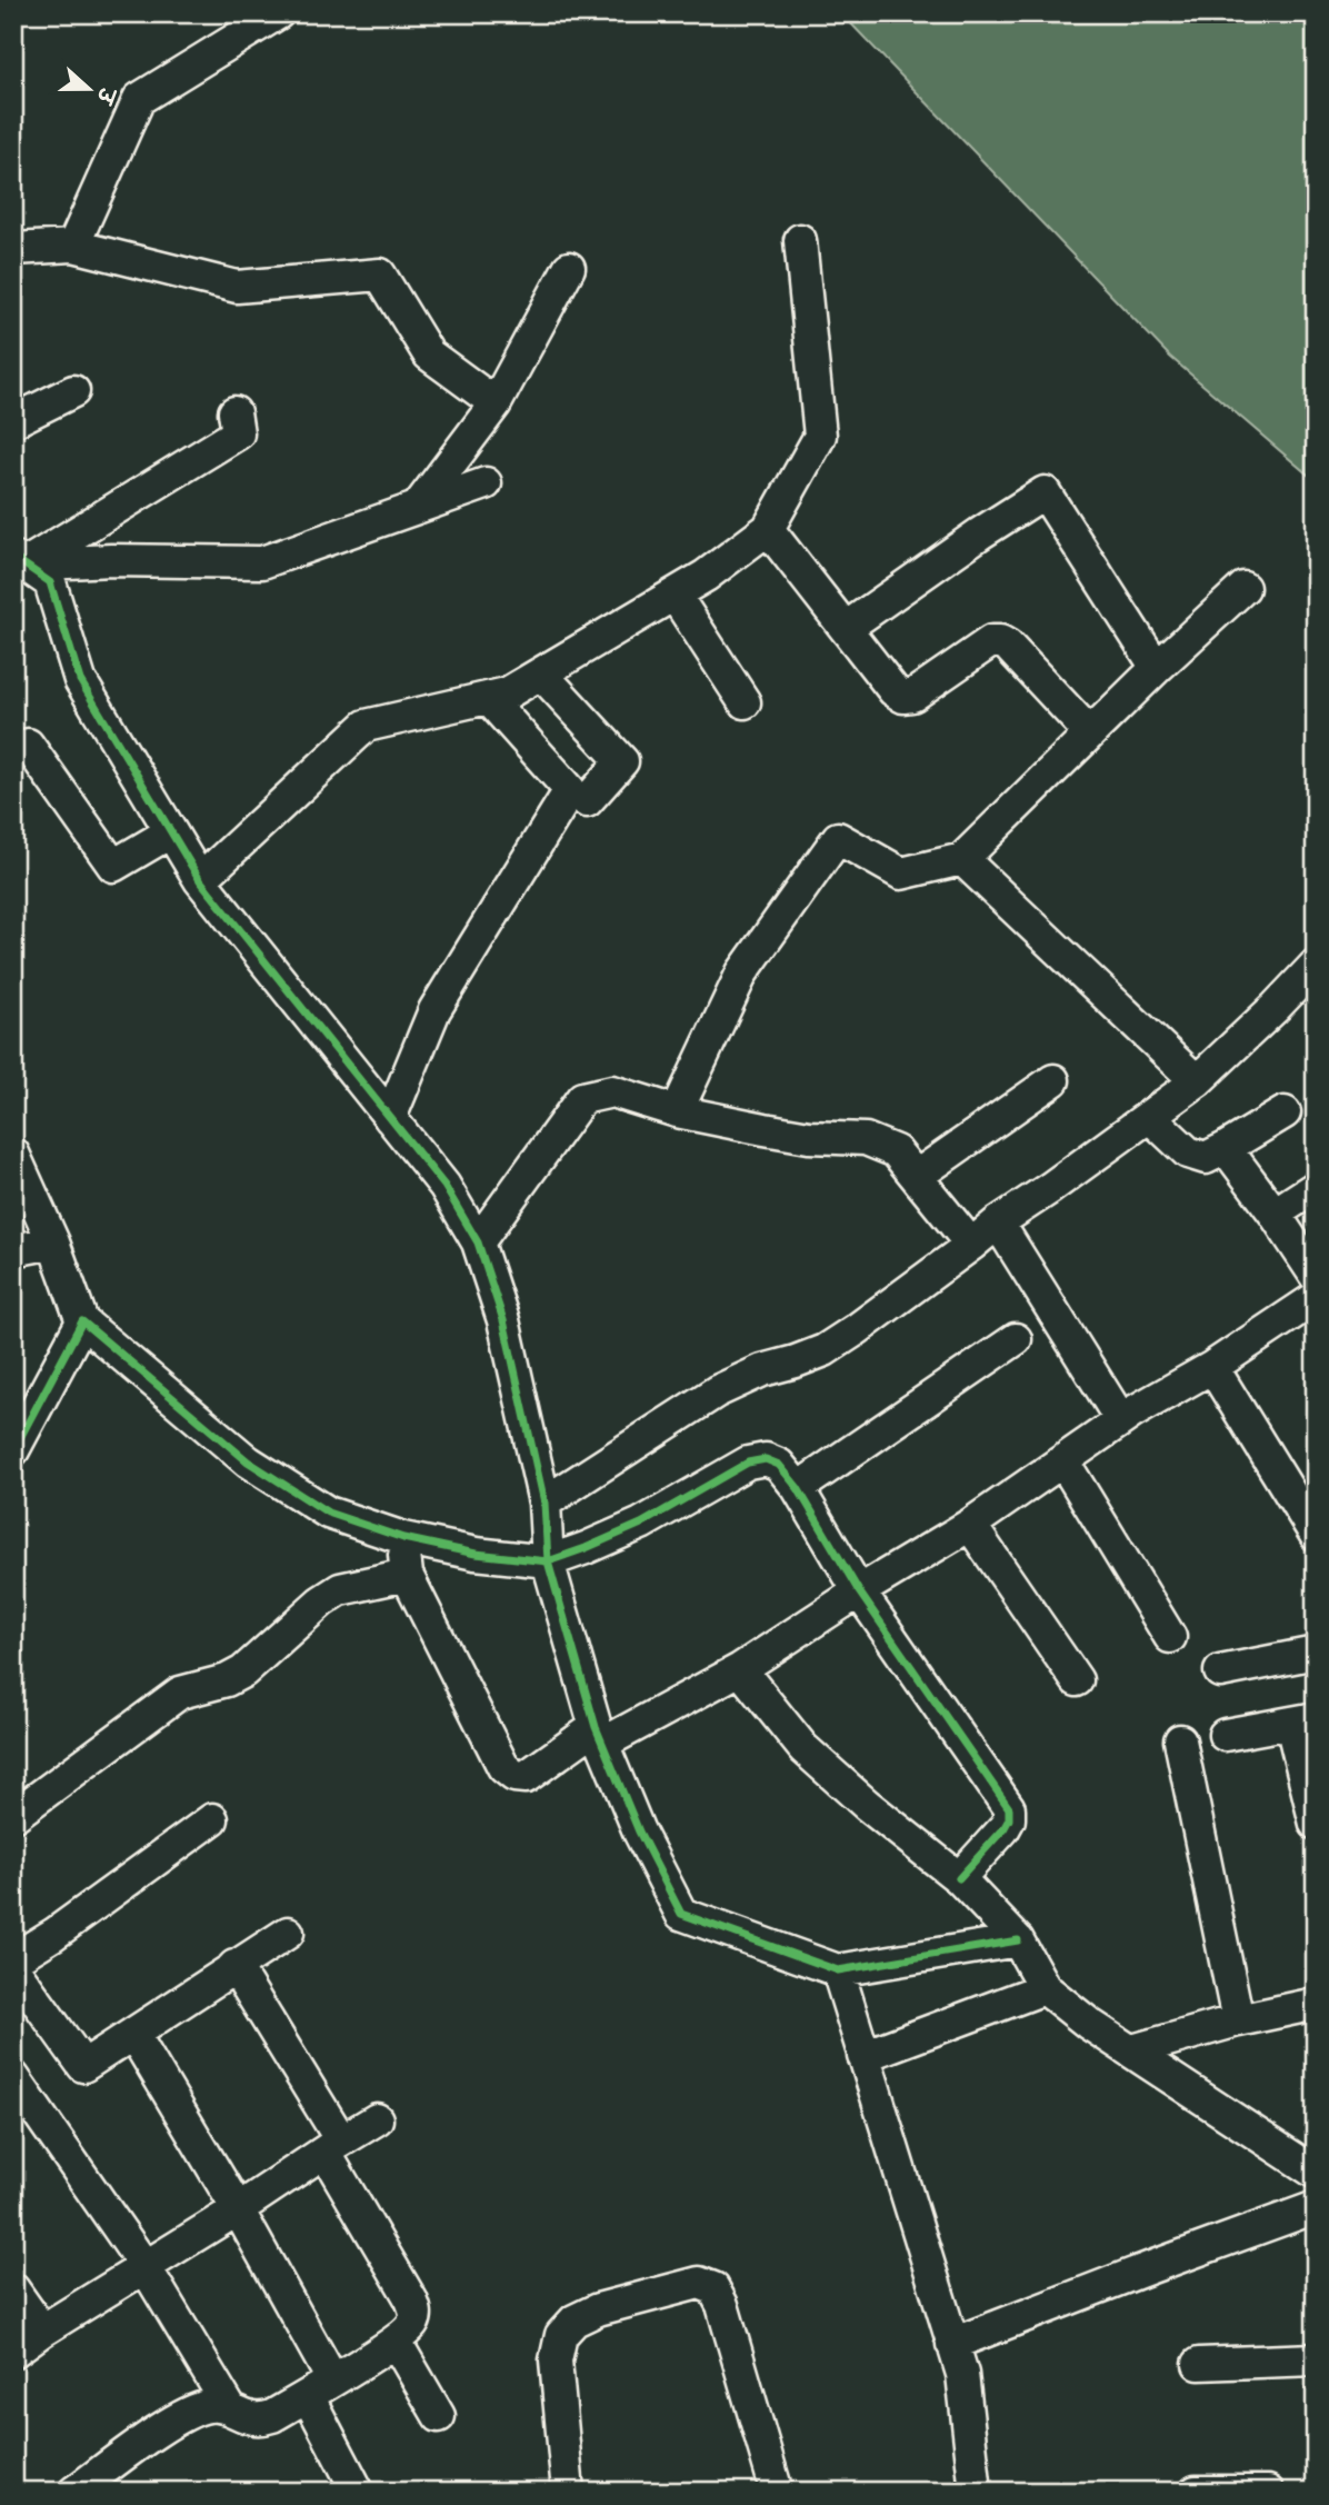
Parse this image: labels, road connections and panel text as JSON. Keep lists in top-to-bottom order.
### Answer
{
  "north": "right"
}
